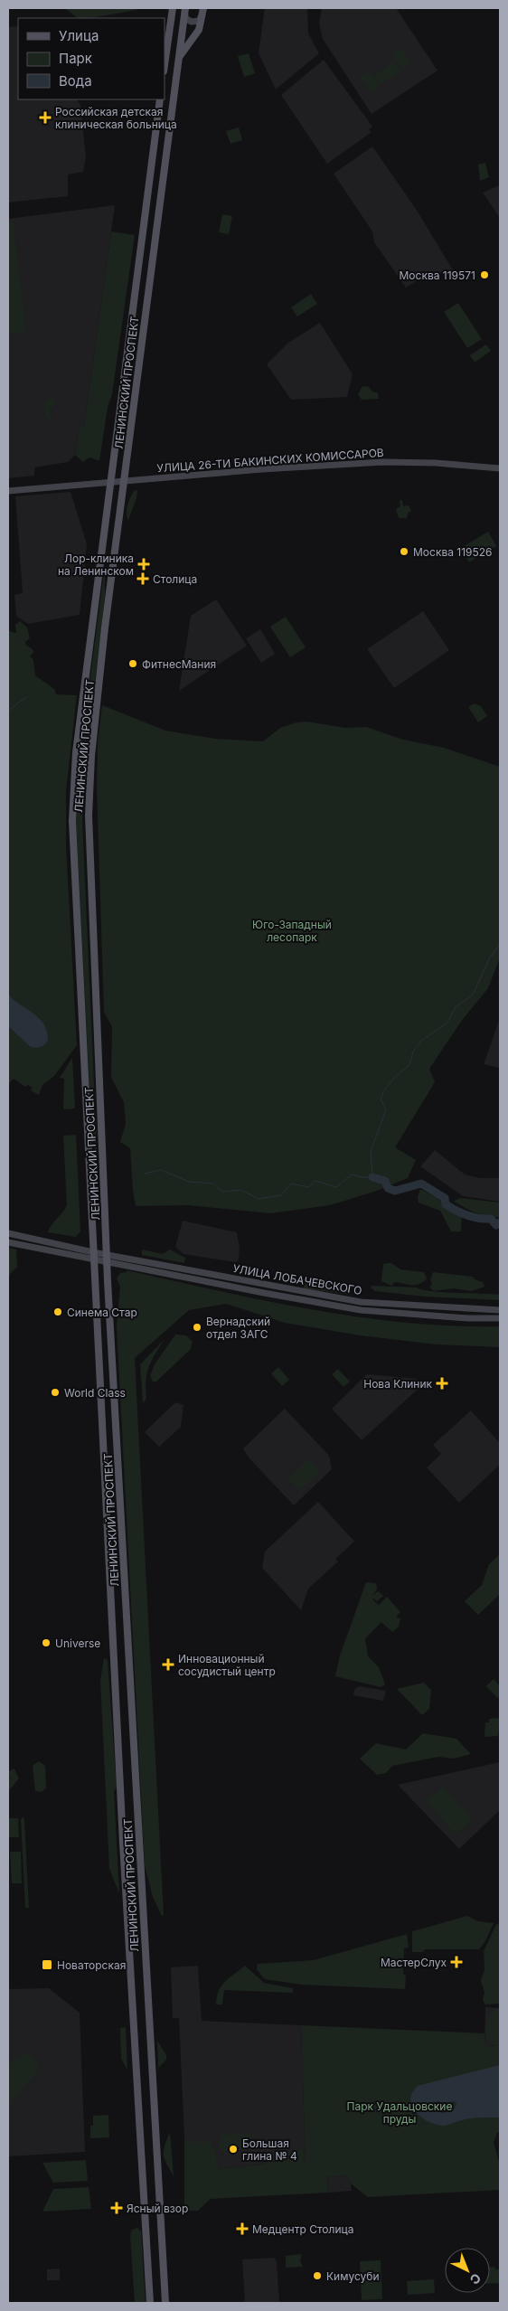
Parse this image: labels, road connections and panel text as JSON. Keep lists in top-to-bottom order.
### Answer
{
  "streets": {
    "main road": ["ЛЕНИНСКИЙ ПРОСПЕКТ", "УЛИЦА 26-ТИ БАКИНСКИХ КОМИССАРОВ", "УЛИЦА ЛОБАЧЕВСКОГО"]
  },
  "crossings": [
    ["ЛЕНИНСКИЙ ПРОСПЕКТ", "УЛИЦА 26-ТИ БАКИНСКИХ КОМИССАРОВ"],
    ["ЛЕНИНСКИЙ ПРОСПЕКТ", "УЛИЦА ЛОБАЧЕВСКОГО"]
  ],
  "parks": ["Юго-Западный лесопарк", "Парк Удальцовские пруды"],
  "places": {
    "health": [
      "Российская детская клиническая больница",
      "Лор-клиника на Ленинском",
      "Столица",
      "Нова Клиник",
      "Инновационный сосудистый центр",
      "МастерСлух",
      "Ясный взор",
      "Медцентр Столица"
    ],
    "other": [
      "Москва 119571",
      "Москва 119526",
      "ФитнесМания",
      "Синема Стар",
      "Вернадский отдел ЗАГС",
      "World Class",
      "Universe",
      "Большая глина № 4",
      "Кимусуби"
    ],
    "transit": ["Новаторская"]
  },
  "legend": ["Улица", "Парк", "Вода"],
  "north": "bottom right"
}
